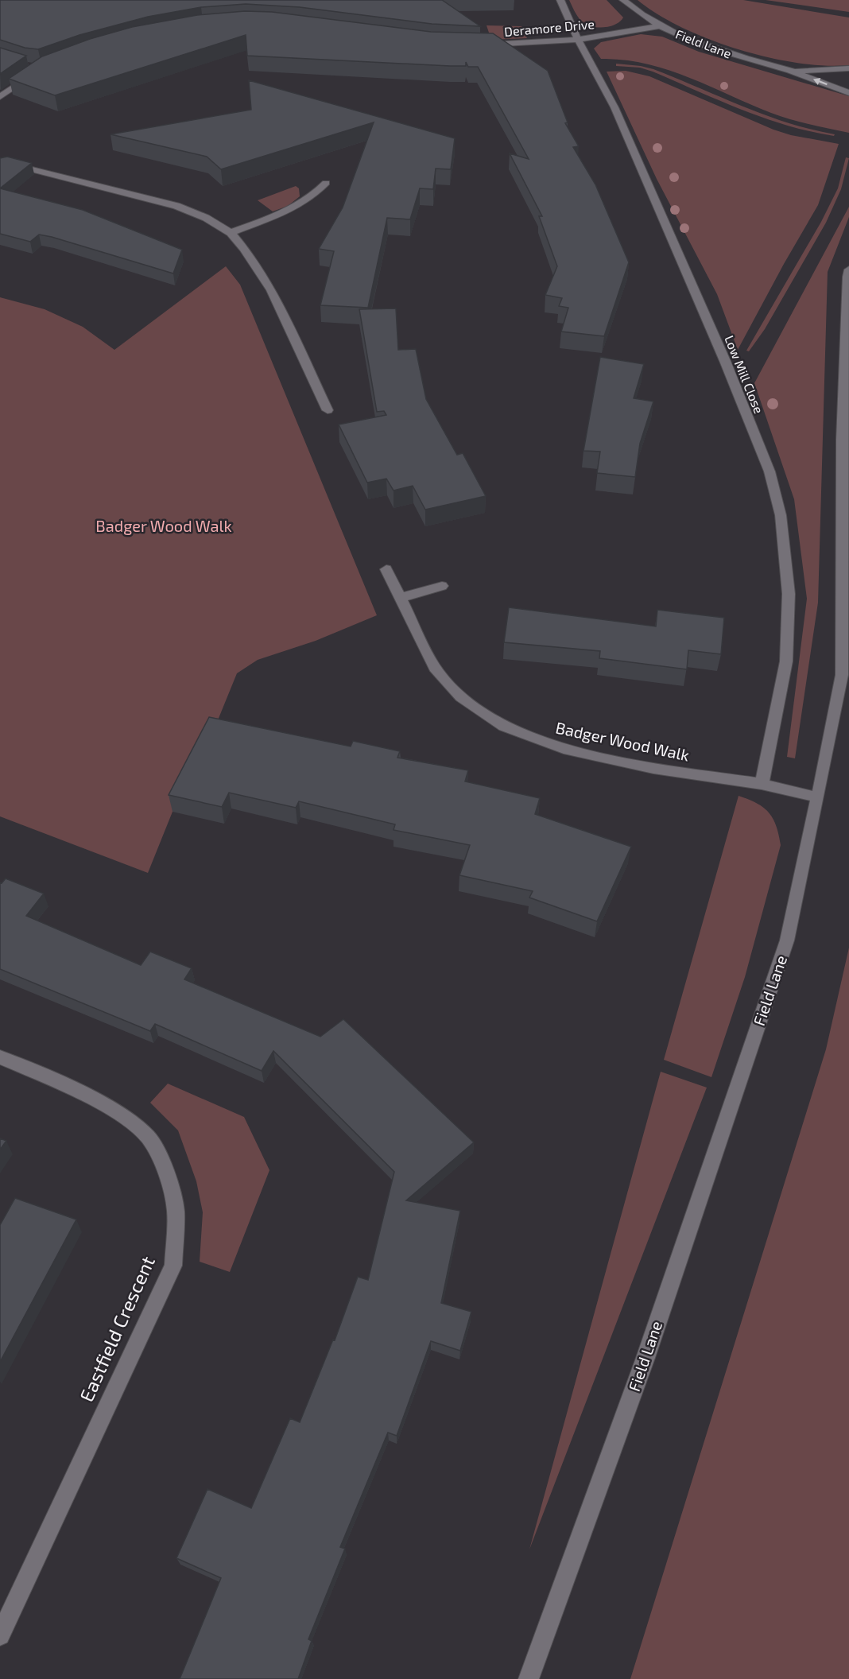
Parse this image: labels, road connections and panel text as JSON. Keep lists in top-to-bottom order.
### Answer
{
  "streets": {
    "street": [
      "Deramore Drive",
      "Field Lane",
      "Low Mill Close",
      "Badger Wood Walk",
      "Eastfield Crescent"
    ]
  },
  "crossings": [
    ["Deramore Drive", "Field Lane"],
    ["Deramore Drive", "Low Mill Close"],
    ["Field Lane", "Badger Wood Walk"],
    ["Low Mill Close", "Badger Wood Walk"]
  ],
  "parks": ["Badger Wood Walk"]
}
